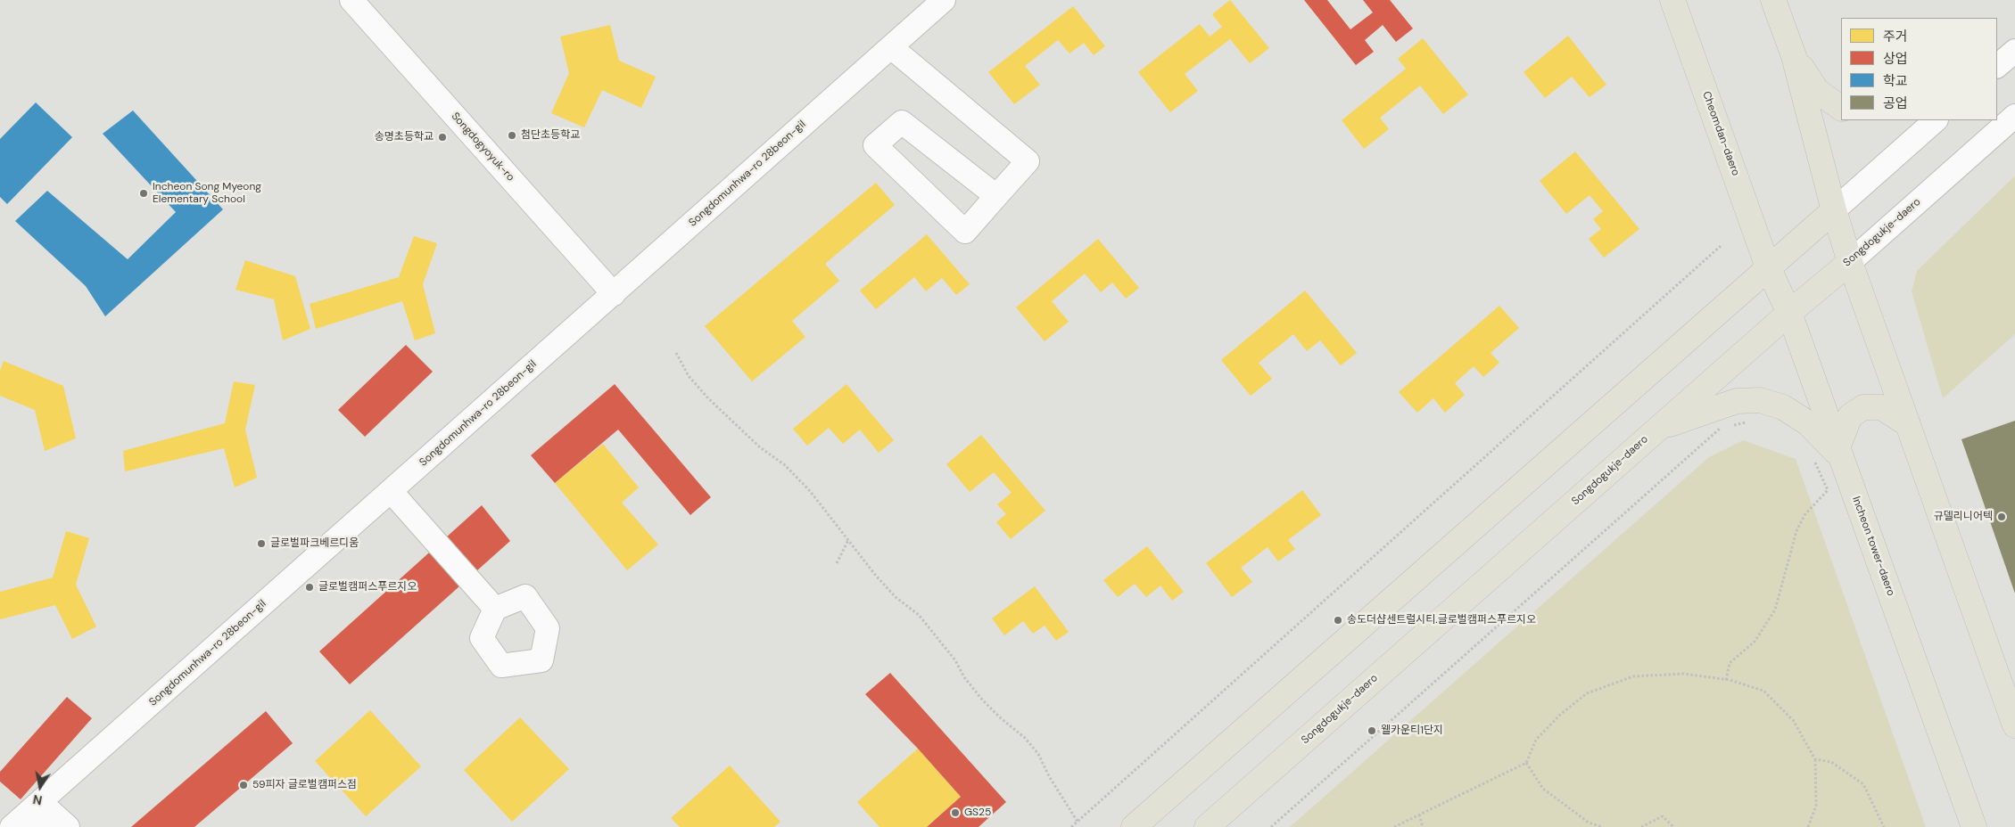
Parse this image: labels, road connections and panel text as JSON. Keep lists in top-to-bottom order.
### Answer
{
  "streets": {
    "main road": ["Cheomdan-daero", "Songdogukje-daero", "Incheon tower-daero"],
    "street": ["Songdogyoyuk-ro", "Songdomunhwa-ro 28beon-gil"]
  },
  "crossings": [
    ["Cheomdan-daero", "Incheon tower-daero"],
    ["Songdogyoyuk-ro", "Songdomunhwa-ro 28beon-gil"],
    ["Songdogukje-daero", "Incheon tower-daero"]
  ],
  "places": [
    "첨단초등학교",
    "송명초등학교",
    "Incheon Song Myeong Elementary School",
    "규델리니어텍",
    "글로벌파크베르디움",
    "글로벌캠퍼스푸르지오",
    "송도더샵센트럴시티.글로벌캠퍼스푸르지오",
    "웰카운티1단지",
    "59피자 글로벌캠퍼스점",
    "GS25"
  ],
  "legend": [
    "주거",
    "상업",
    "학교",
    "공업"
  ],
  "north": "bottom"
}
